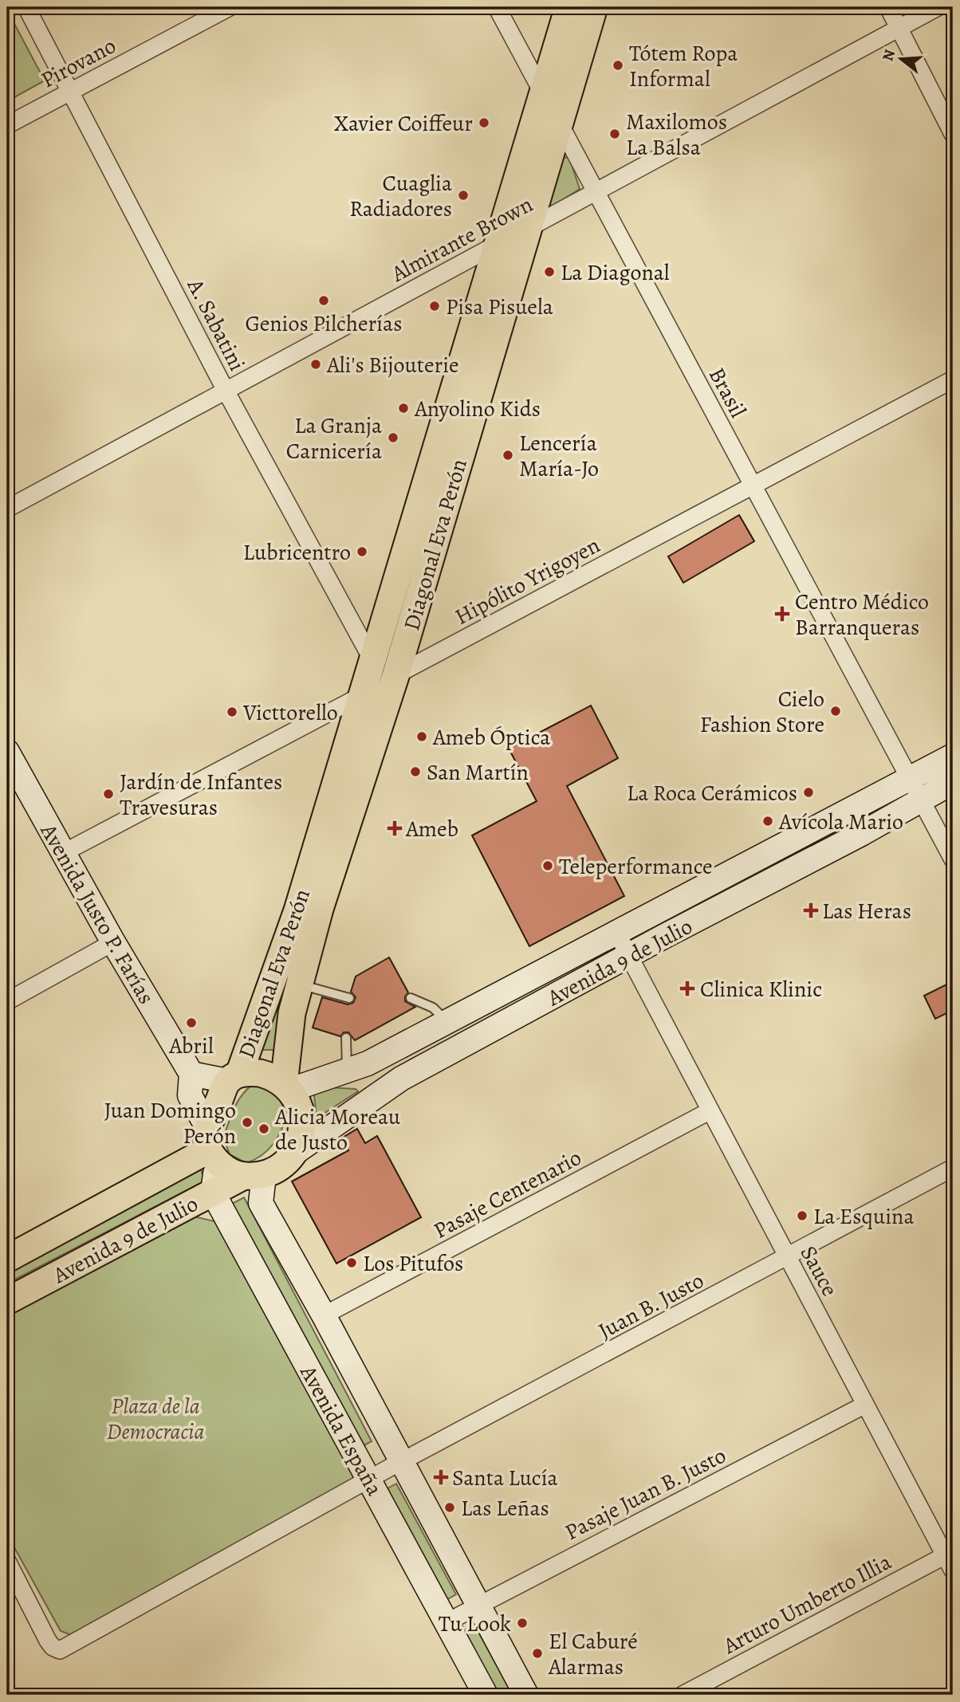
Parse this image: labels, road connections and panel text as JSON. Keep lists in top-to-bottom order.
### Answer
{
  "streets": {
    "main road": [
      "Diagonal Eva Perón",
      "Avenida Justo P. Farías",
      "Avenida 9 de Julio",
      "Avenida España"
    ],
    "street": [
      "Pirovano",
      "Almirante Brown",
      "A. Sabatini",
      "Brasil",
      "Hipólito Yrigoyen",
      "Pasaje Centenario",
      "Sauce",
      "Juan B. Justo",
      "Pasaje Juan B. Justo",
      "Arturo Umberto Illia"
    ]
  },
  "crossings": [
    ["Pirovano", "A. Sabatini"],
    ["Almirante Brown", "A. Sabatini"],
    ["Almirante Brown", "Brasil"],
    ["Almirante Brown", "Diagonal Eva Perón"],
    ["A. Sabatini", "Diagonal Eva Perón"],
    ["Brasil", "Diagonal Eva Perón"],
    ["Brasil", "Hipólito Yrigoyen"],
    ["Brasil", "Avenida 9 de Julio"],
    ["Diagonal Eva Perón", "Hipólito Yrigoyen"],
    ["Diagonal Eva Perón", "Avenida Justo P. Farías"],
    ["Diagonal Eva Perón", "Avenida 9 de Julio"],
    ["Diagonal Eva Perón", "Avenida España"],
    ["Hipólito Yrigoyen", "Avenida Justo P. Farías"],
    ["Avenida Justo P. Farías", "Avenida 9 de Julio"],
    ["Avenida Justo P. Farías", "Avenida España"],
    ["Avenida 9 de Julio", "Sauce"],
    ["Avenida 9 de Julio", "Avenida España"],
    ["Pasaje Centenario", "Sauce"],
    ["Pasaje Centenario", "Avenida España"],
    ["Sauce", "Juan B. Justo"],
    ["Sauce", "Pasaje Juan B. Justo"],
    ["Sauce", "Arturo Umberto Illia"],
    ["Juan B. Justo", "Avenida España"],
    ["Avenida España", "Pasaje Juan B. Justo"]
  ],
  "parks": ["Plaza de la Democracia"],
  "places": {
    "other": [
      "Tótem Ropa Informal",
      "Xavier Coiffeur",
      "Maxilomos La Balsa",
      "Cuaglia Radiadores",
      "La Diagonal",
      "Genios Pilcherías",
      "Pisa Pisuela",
      "Ali's Bijouterie",
      "Anyolino Kids",
      "La Granja Carnicería",
      "Lencería María-Jo",
      "Lubricentro",
      "Cielo Fashion Store",
      "Victtorello",
      "Ameb Óptica",
      "San Martín",
      "La Roca Cerámicos",
      "Jardín de Infantes Travesuras",
      "Avícola Mario",
      "Teleperformance",
      "Abril",
      "Juan Domingo Perón",
      "Alicia Moreau de Justo",
      "La Esquina",
      "Los Pitufos",
      "Las Leñas",
      "Tu Look",
      "El Caburé Alarmas"
    ],
    "health": [
      "Centro Médico Barranqueras",
      "Ameb",
      "Las Heras",
      "Clinica Klinic",
      "Santa Lucía"
    ]
  },
  "north": "left"
}
